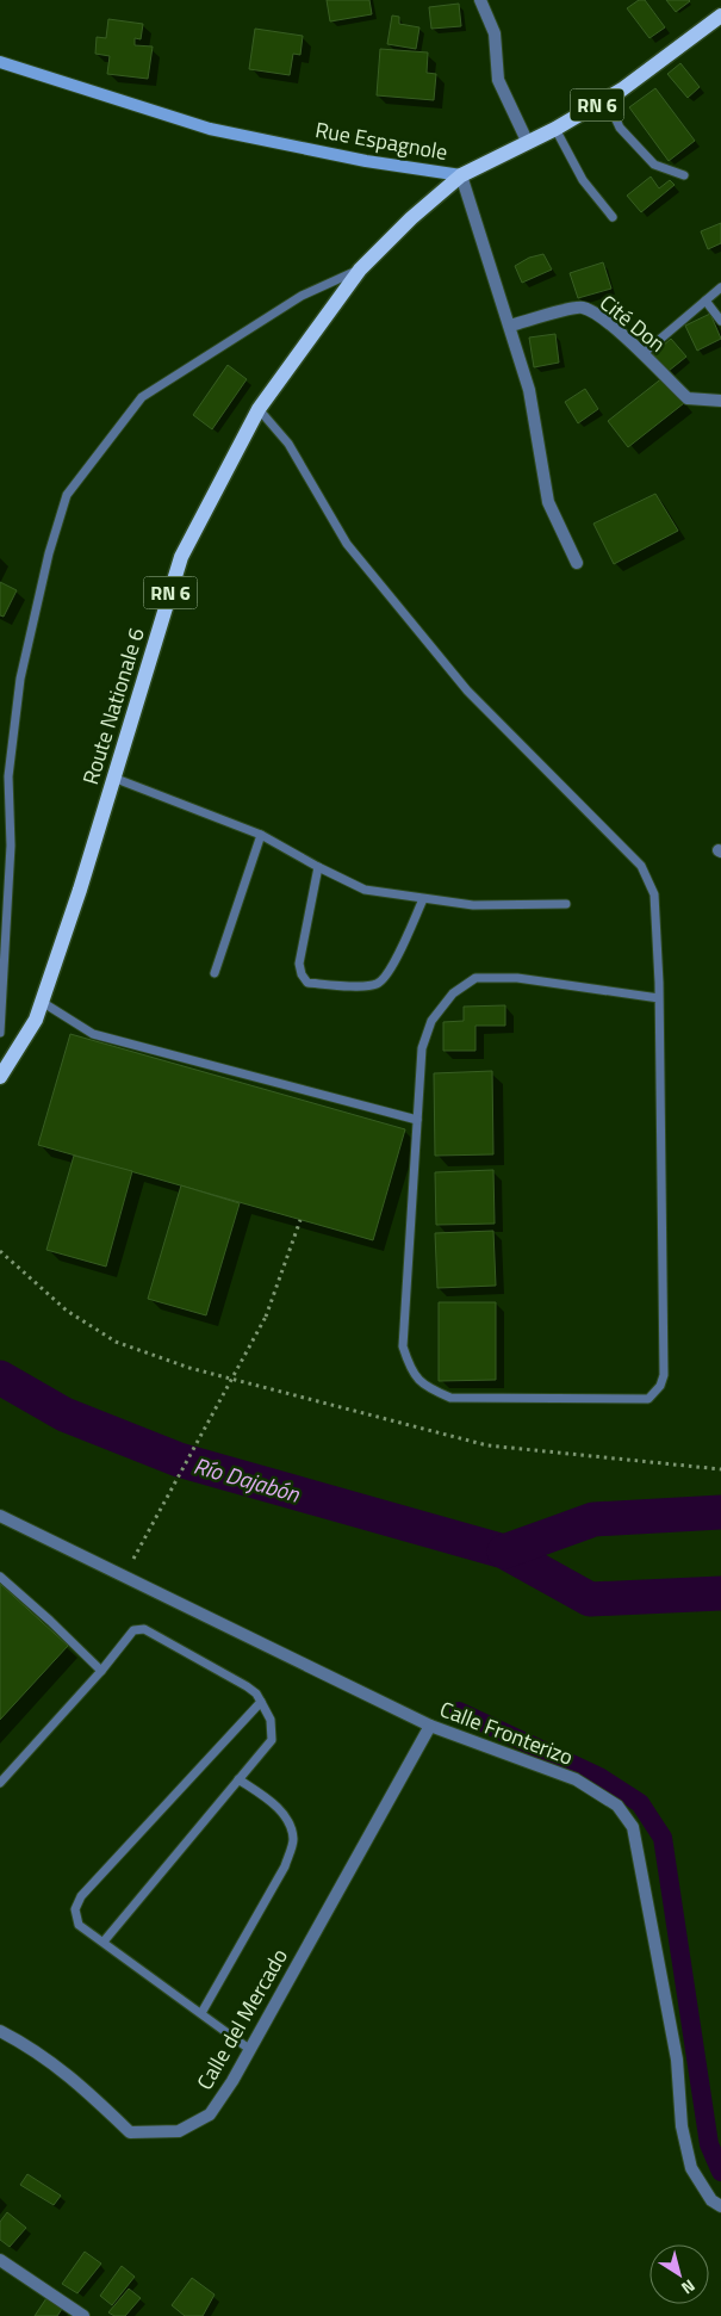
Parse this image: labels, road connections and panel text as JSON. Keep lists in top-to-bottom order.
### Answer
{
  "streets": {
    "main road": ["RN 6", "Rue Espagnole", "Route Nationale 6"],
    "street": ["Cité Don", "Calle Fronterizo", "Calle del Mercado"]
  },
  "crossings": [
    ["Rue Espagnole", "Route Nationale 6"],
    ["Calle Fronterizo", "Calle del Mercado"]
  ],
  "water": ["Río Dajabón"],
  "north": "bottom right"
}
